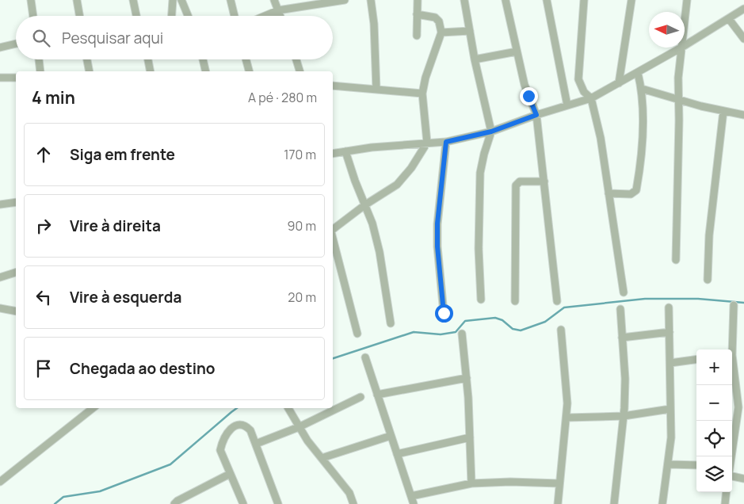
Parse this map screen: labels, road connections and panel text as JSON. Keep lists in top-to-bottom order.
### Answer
{
  "north": "left",
  "page": {
    "search": "Pesquisar aqui",
    "heading": ["4 min", "A pé · 280 m"],
    "list": [
      ["Siga em frente", "170 m"],
      ["Vire à direita", "90 m"],
      ["Vire à esquerda", "20 m"],
      "Chegada ao destino"
    ],
    "map_buttons": ["+", "−"]
  }
}
